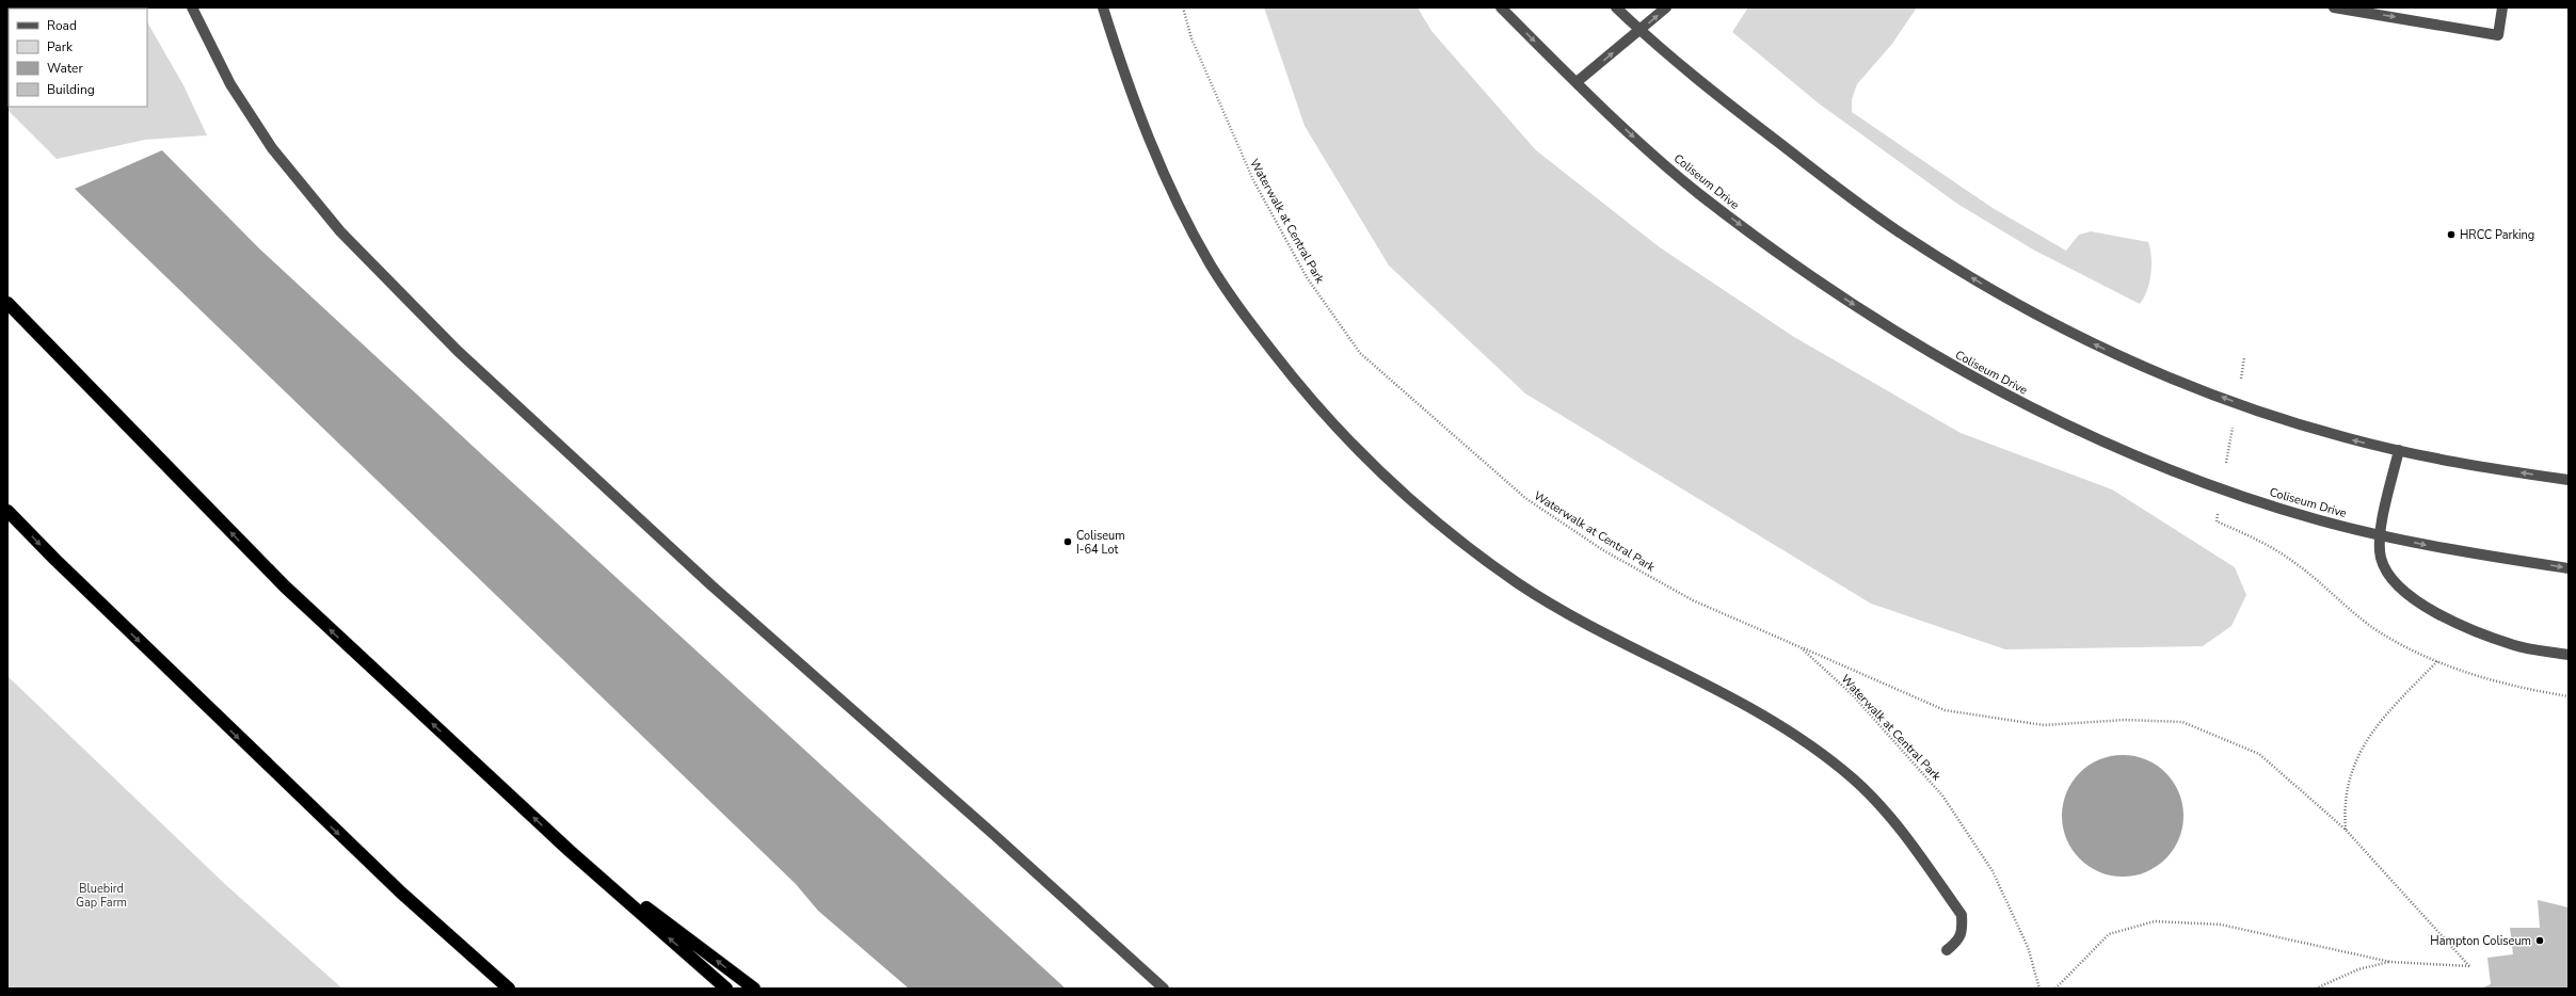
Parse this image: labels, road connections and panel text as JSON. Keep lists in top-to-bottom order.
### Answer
{
  "streets": {
    "street": ["Coliseum Drive"],
    "path": ["Waterwalk at Central Park"]
  },
  "parks": ["Bluebird Gap Farm"],
  "places": ["HRCC Parking", "Coliseum I-64 Lot", "Hampton Coliseum"],
  "legend": [
    "Road",
    "Park",
    "Water",
    "Building"
  ]
}
